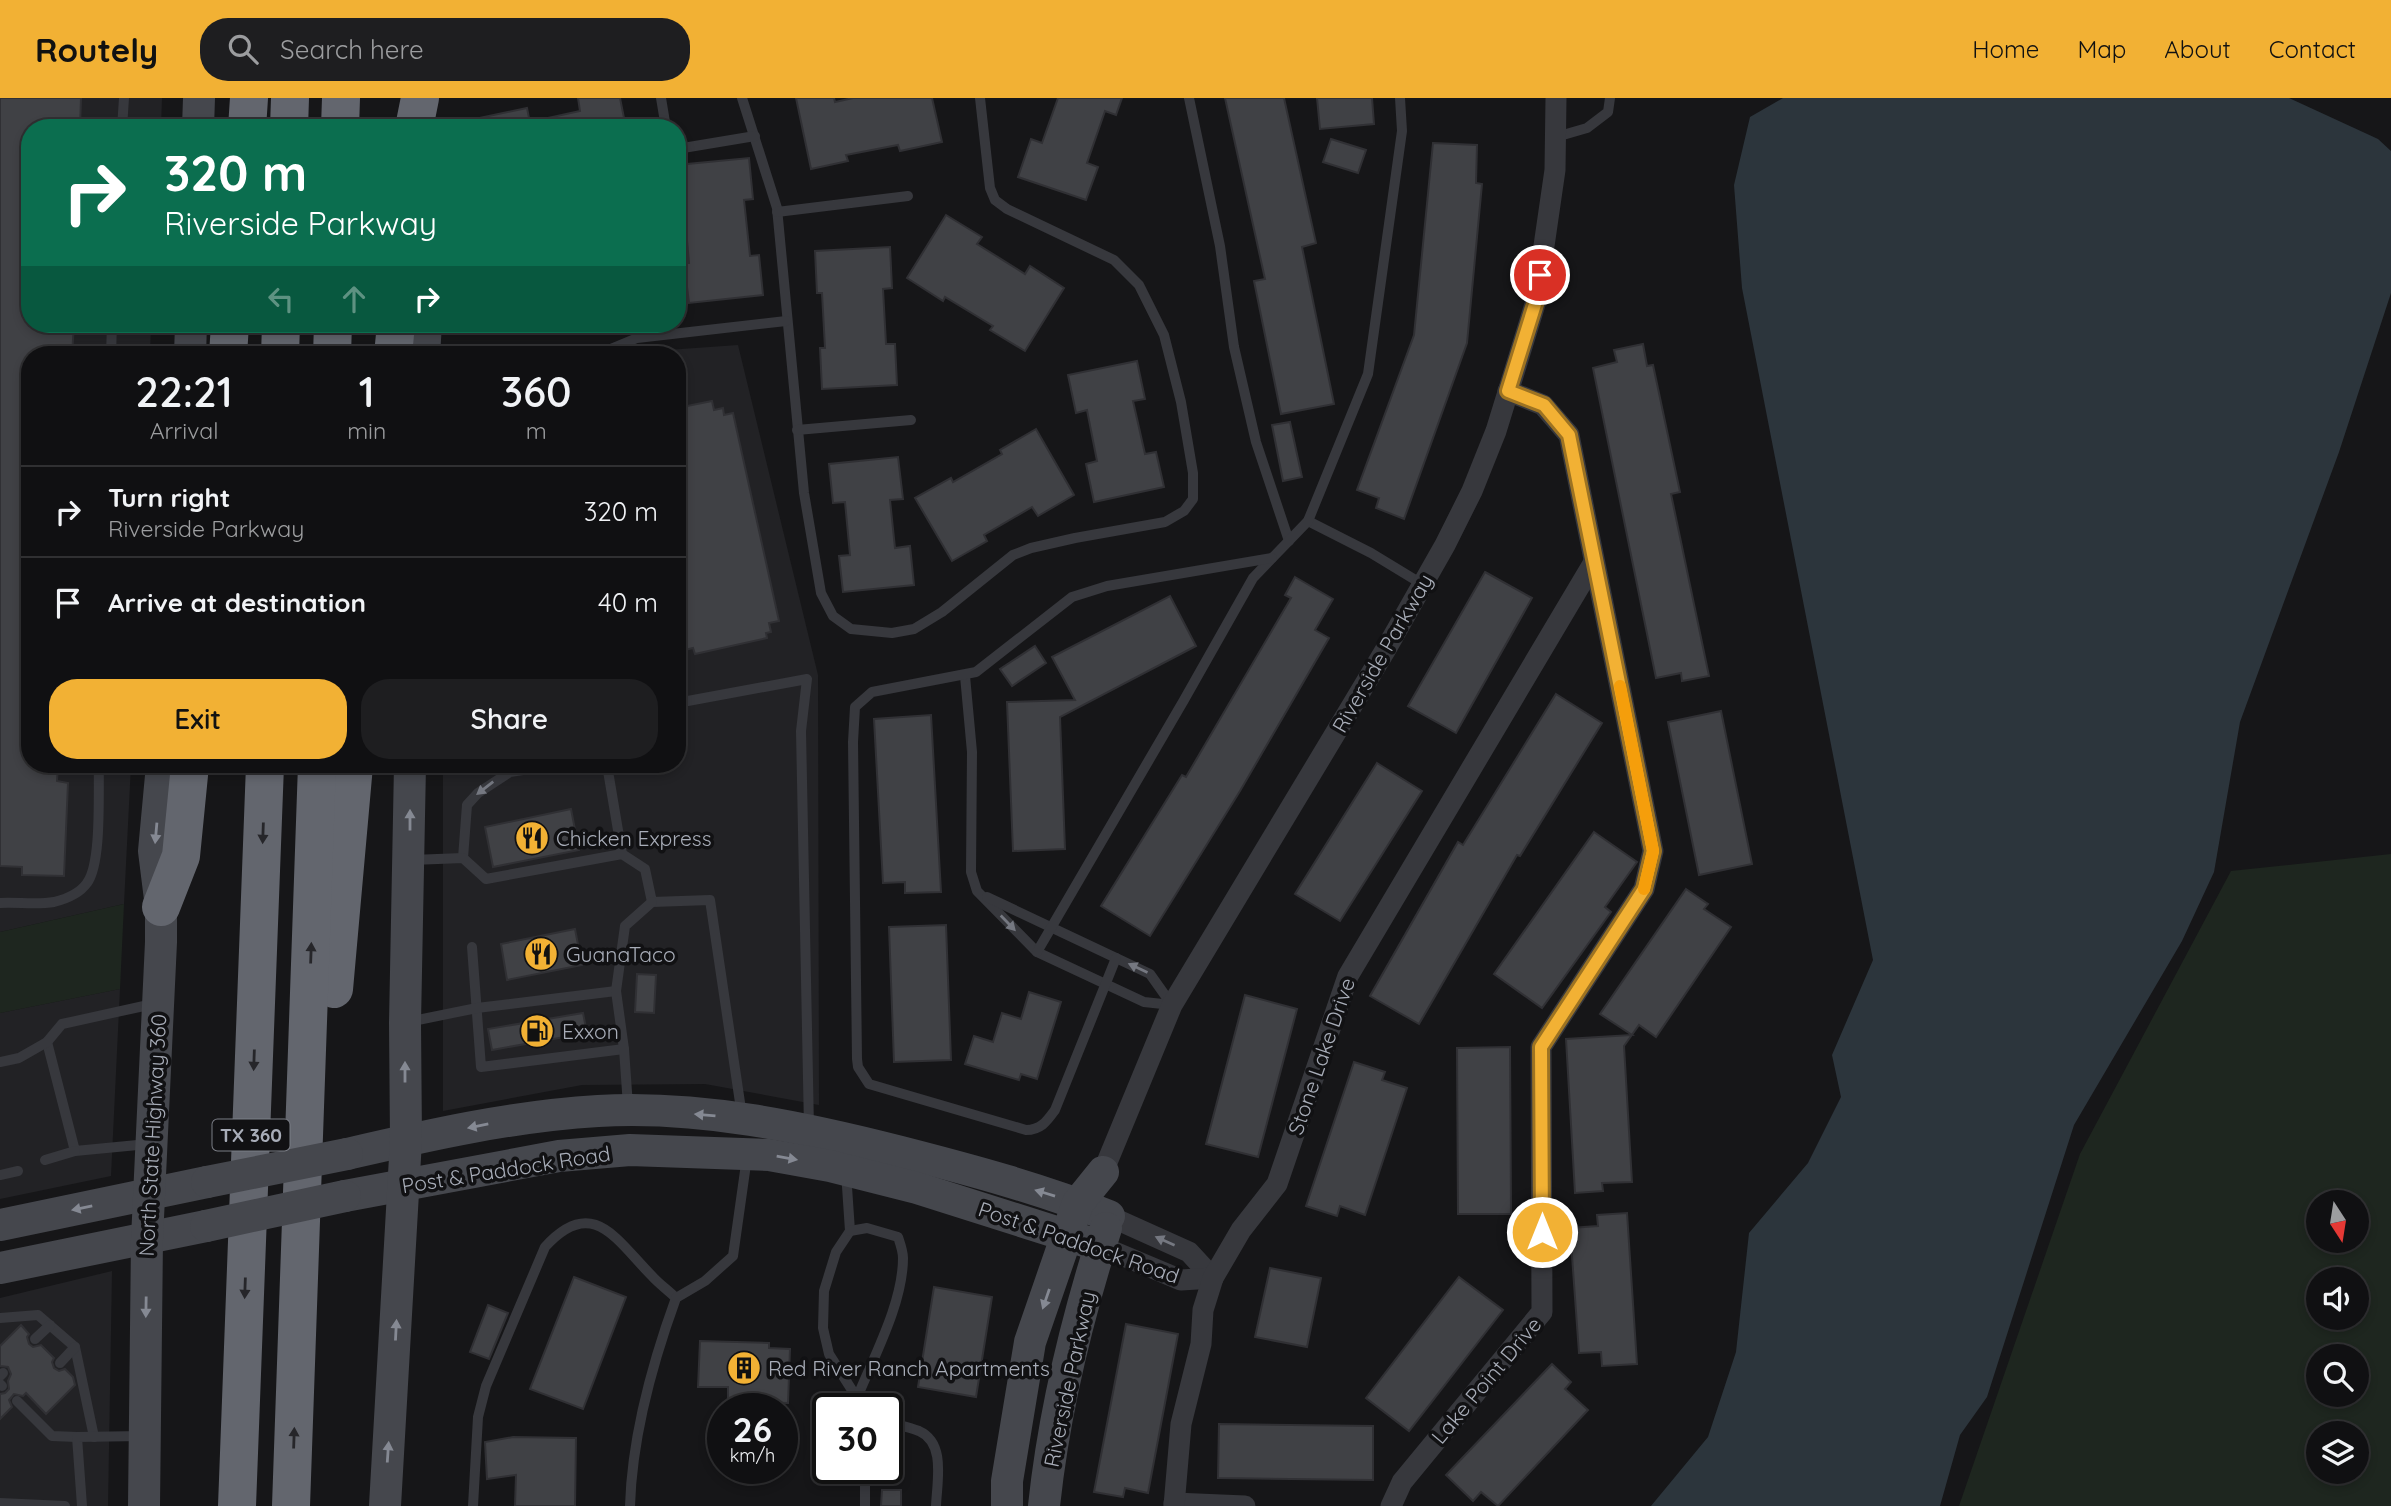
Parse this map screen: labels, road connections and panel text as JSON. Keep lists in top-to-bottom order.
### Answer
{
  "streets": {
    "highway": ["TX 360"],
    "street": [
      "Riverside Parkway",
      "Stone Lake Drive",
      "North State Highway 360",
      "Post & Paddock Road",
      "Lake Point Drive"
    ]
  },
  "crossings": [
    ["Riverside Parkway", "Post & Paddock Road"],
    ["Riverside Parkway", "Lake Point Drive"],
    ["Stone Lake Drive", "Post & Paddock Road"],
    ["Stone Lake Drive", "Lake Point Drive"],
    ["North State Highway 360", "Post & Paddock Road"]
  ],
  "places": {
    "restaurant": ["Chicken Express", "GuanaTaco"],
    "fuel station": ["Exxon"],
    "building": ["Red River Ranch Apartments"]
  },
  "north": "bottom",
  "page": {
    "header": "Routely",
    "search": "Search here",
    "nav": [
      "Home",
      "Map",
      "About",
      "Contact"
    ],
    "turn": ["320 m", "Riverside Parkway"],
    "eta": [
      "22:21",
      "Arrival",
      "1",
      "min",
      "360",
      "m"
    ],
    "list": [
      {
        "name": "Turn right",
        "note": "Riverside Parkway",
        "value": "320 m"
      },
      {
        "name": "Arrive at destination",
        "value": "40 m"
      }
    ],
    "buttons": ["Exit", "Share"],
    "speed": "26 km/h",
    "limit": "30"
  }
}
